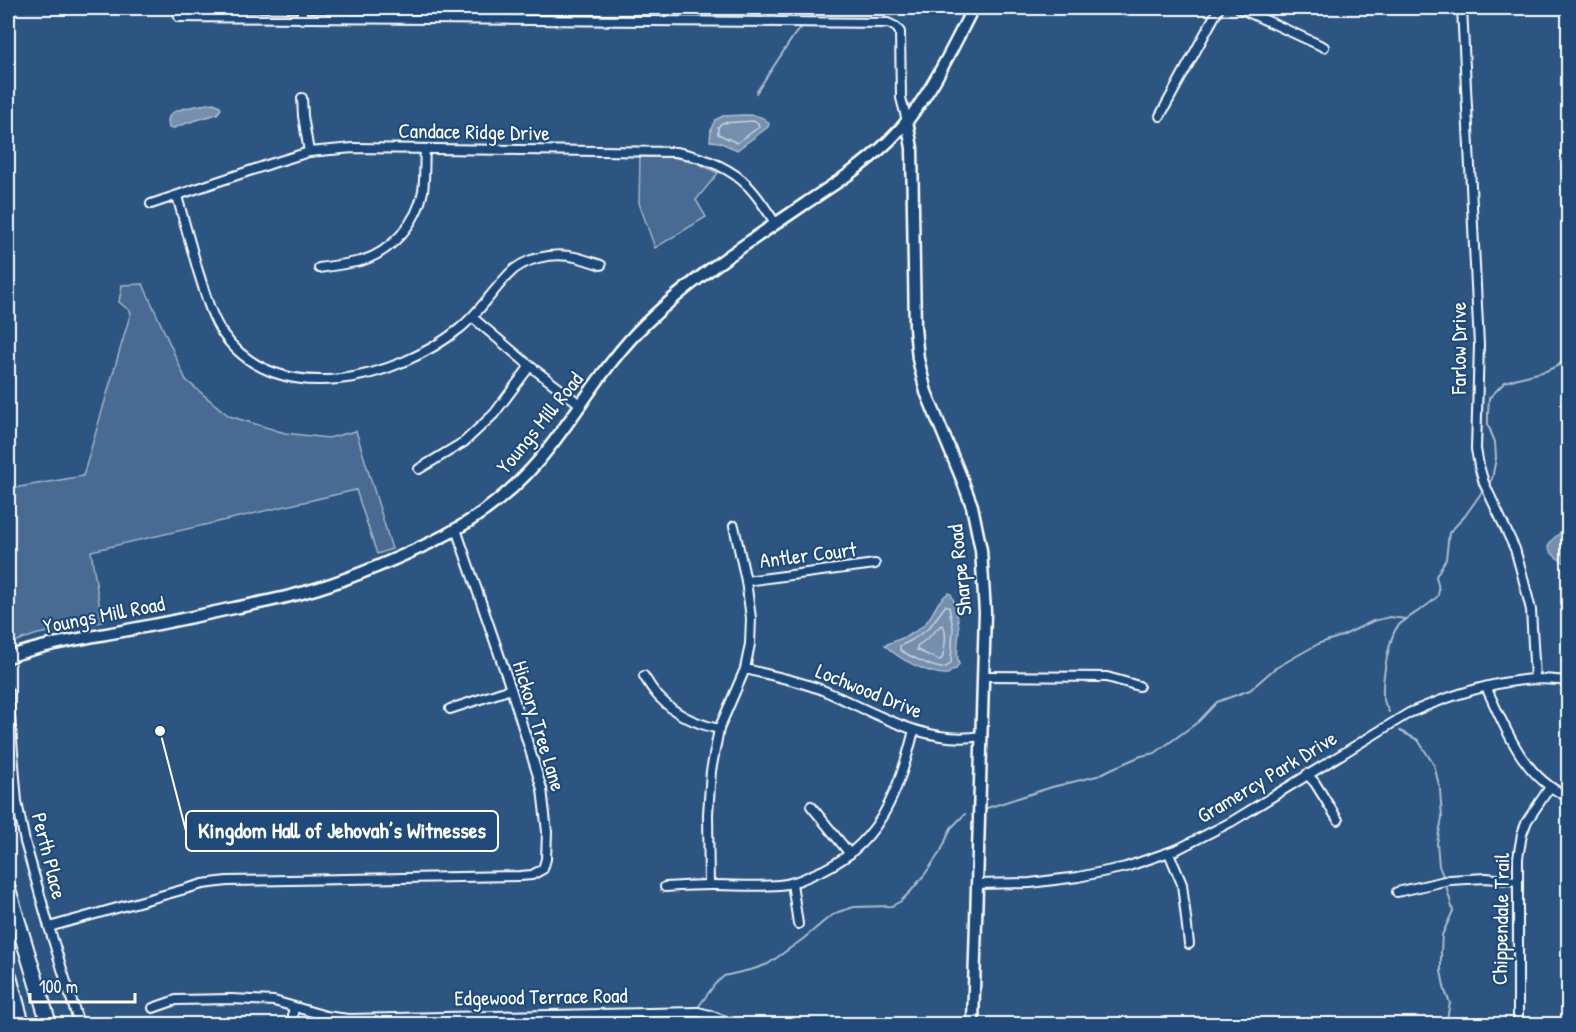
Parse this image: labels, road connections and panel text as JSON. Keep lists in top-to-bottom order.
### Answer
{
  "streets": {
    "street": [
      "Candace Ridge Drive",
      "Farlow Drive",
      "Youngs Mill Road",
      "Antler Court",
      "Sharpe Road",
      "Lochwood Drive",
      "Hickory Tree Lane",
      "Gramercy Park Drive",
      "Perth Place",
      "Chippendale Trail",
      "Edgewood Terrace Road"
    ]
  },
  "crossings": [
    ["Candace Ridge Drive", "Youngs Mill Road"],
    ["Farlow Drive", "Gramercy Park Drive"],
    ["Youngs Mill Road", "Sharpe Road"],
    ["Youngs Mill Road", "Hickory Tree Lane"],
    ["Sharpe Road", "Lochwood Drive"],
    ["Sharpe Road", "Gramercy Park Drive"],
    ["Hickory Tree Lane", "Perth Place"]
  ],
  "places": ["Kingdom Hall of Jehovah’s Witnesses"],
  "scale_bar": "100 m"
}
